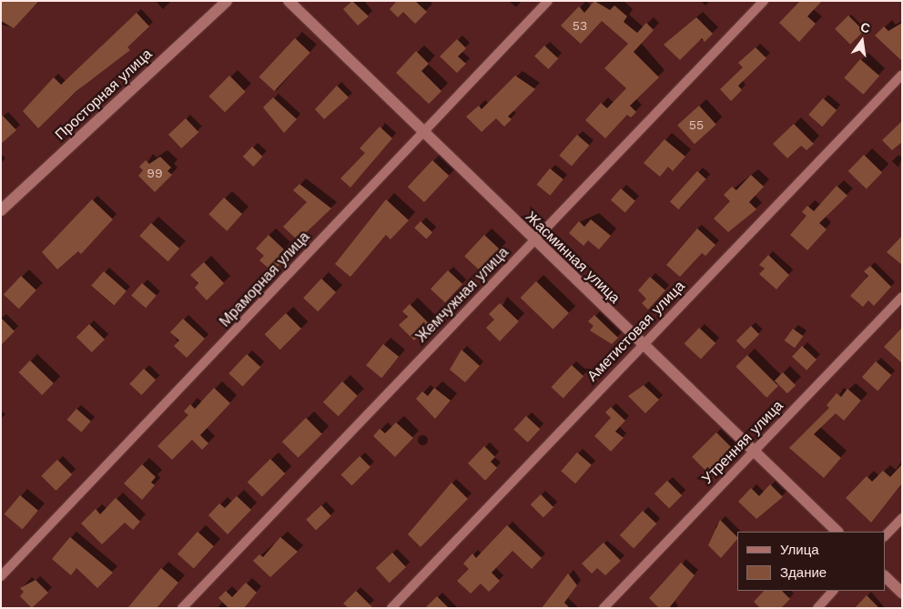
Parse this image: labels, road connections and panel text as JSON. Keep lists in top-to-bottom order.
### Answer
{
  "streets": {
    "street": [
      "Просторная улица",
      "Жасминная улица",
      "Мраморная улица",
      "Жемчужная улица",
      "Аметистовая улица",
      "Утренняя улица"
    ]
  },
  "crossings": [
    ["Жасминная улица", "Мраморная улица"],
    ["Жасминная улица", "Жемчужная улица"],
    ["Жасминная улица", "Аметистовая улица"],
    ["Жасминная улица", "Утренняя улица"]
  ],
  "house_numbers": ["53", "55", "99"],
  "legend": ["Улица", "Здание"],
  "north": "top"
}
